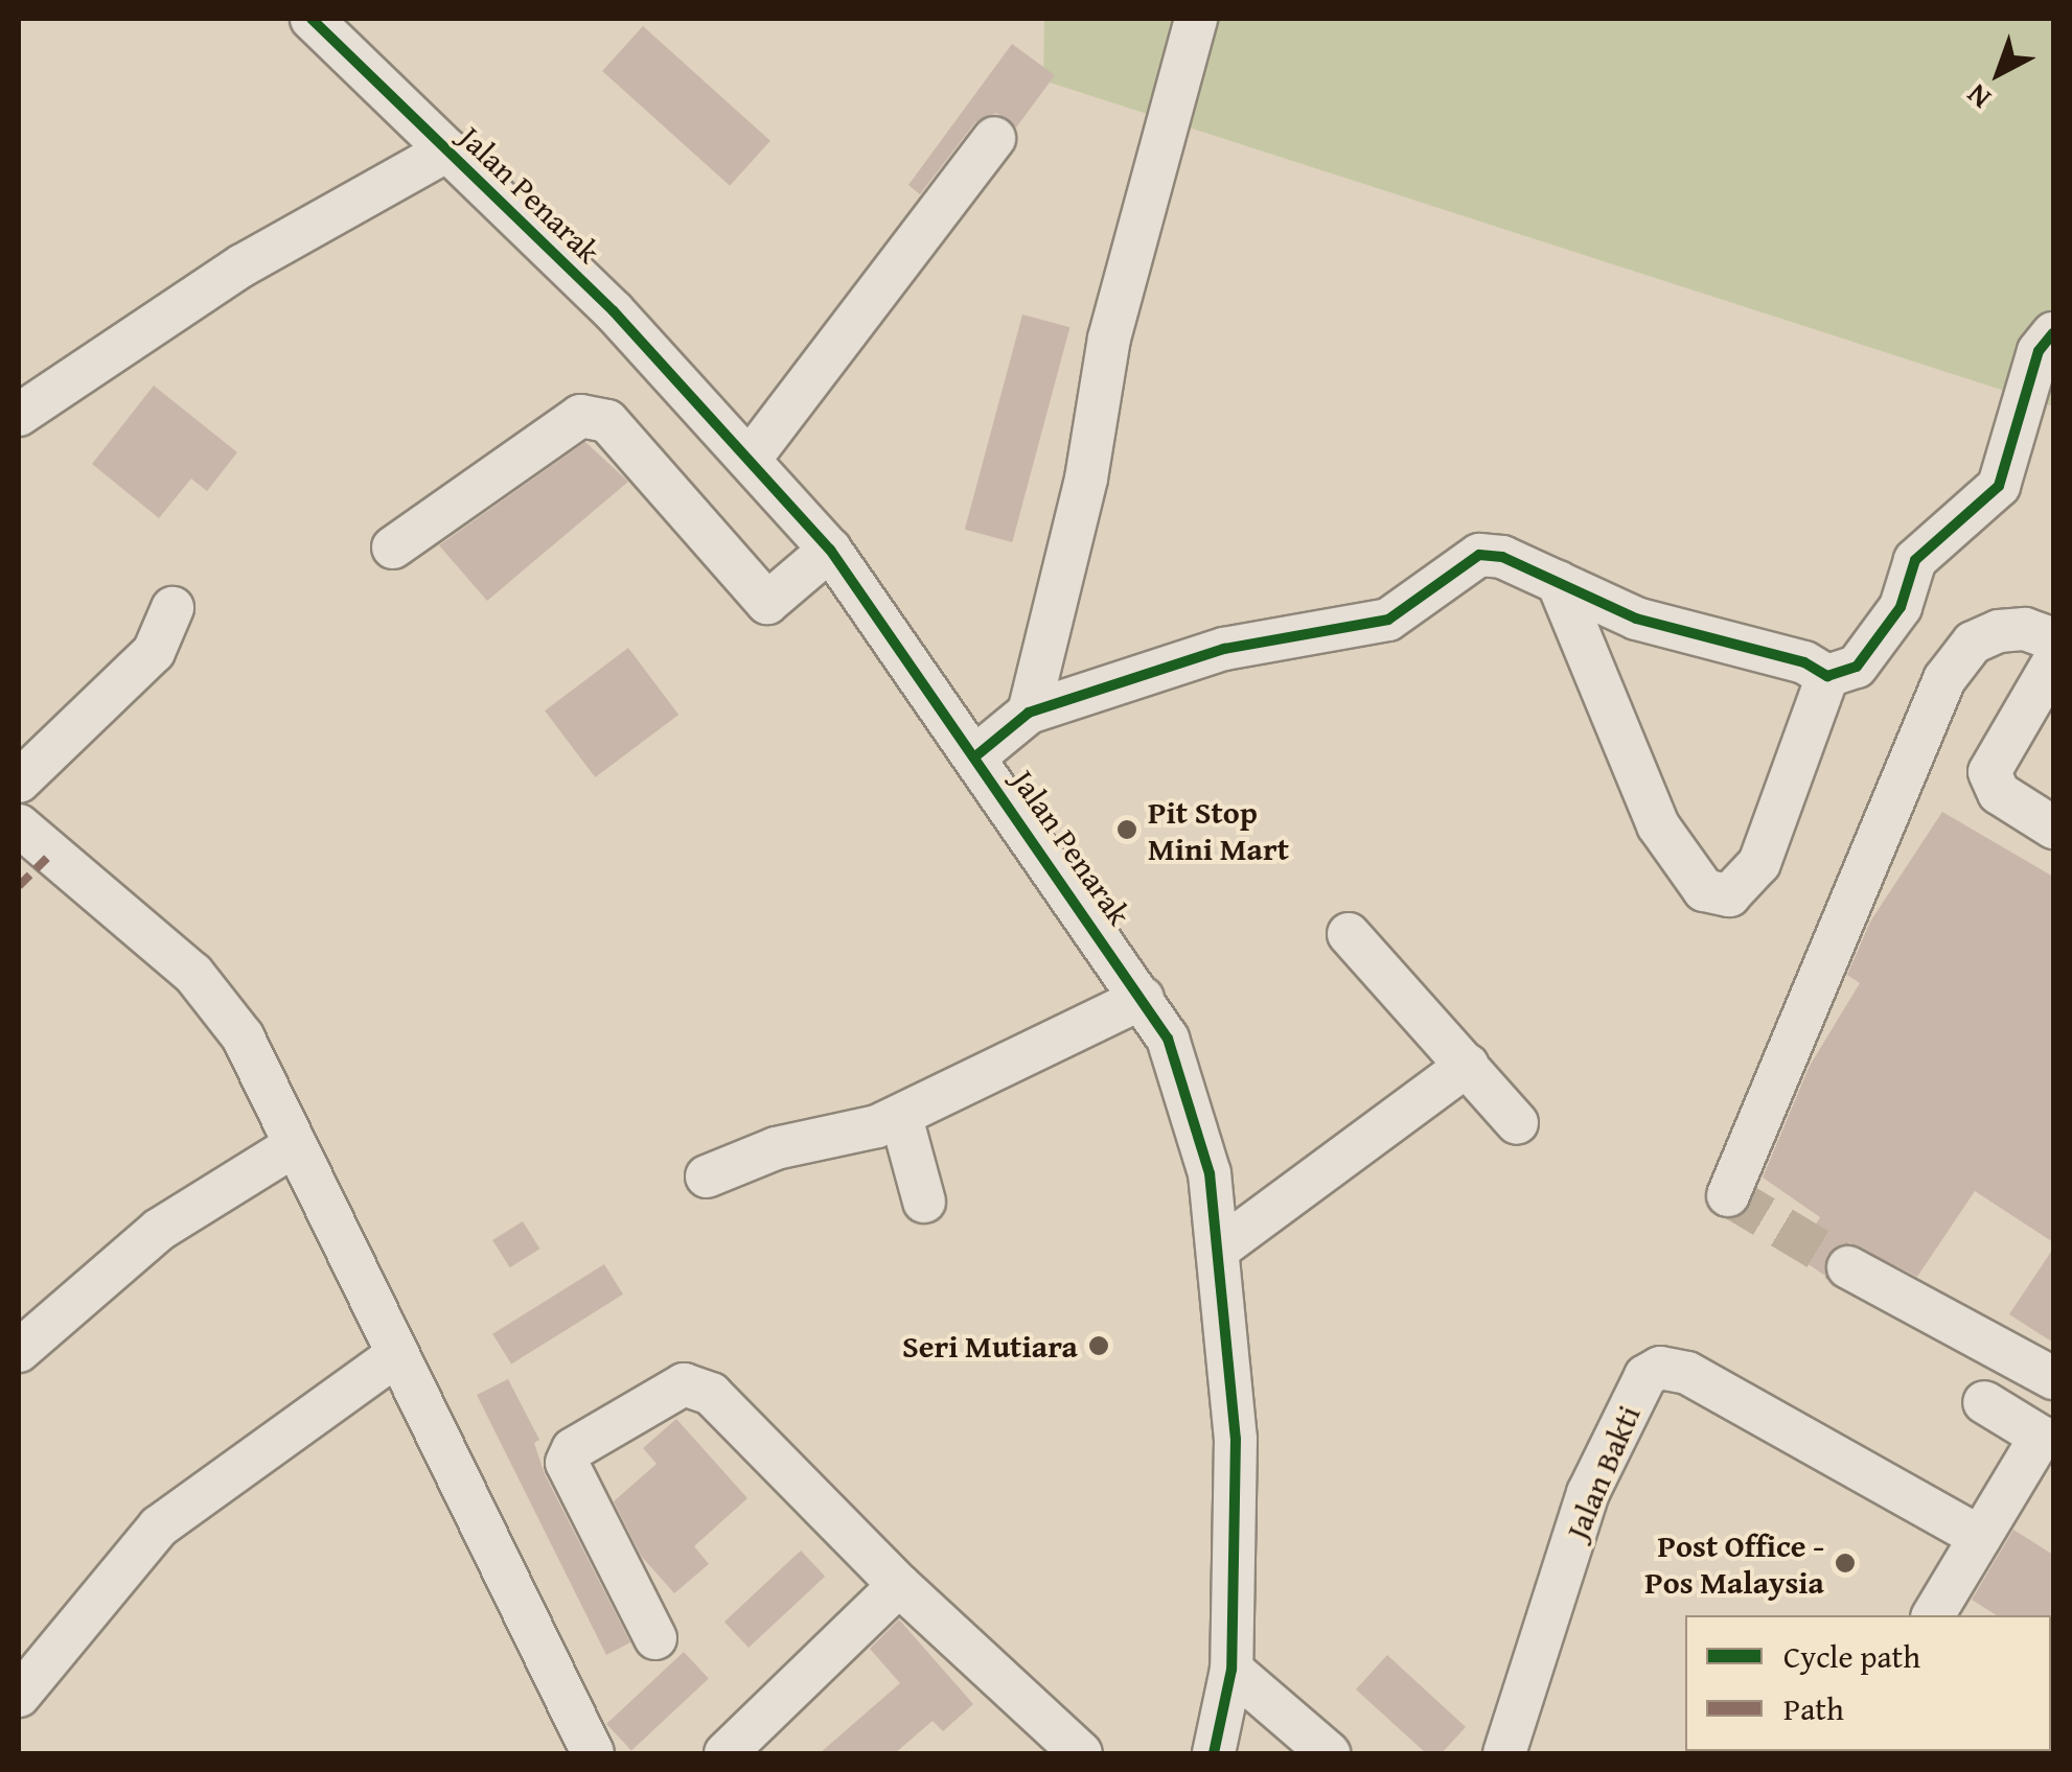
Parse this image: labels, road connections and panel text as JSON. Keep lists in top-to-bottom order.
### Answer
{
  "streets": {
    "street": ["Jalan Penarak", "Jalan Bakti"]
  },
  "places": ["Pit Stop Mini Mart", "Seri Mutiara", "Post Office - Pos Malaysia"],
  "legend": ["Cycle path", "Path"],
  "north": "bottom left"
}
